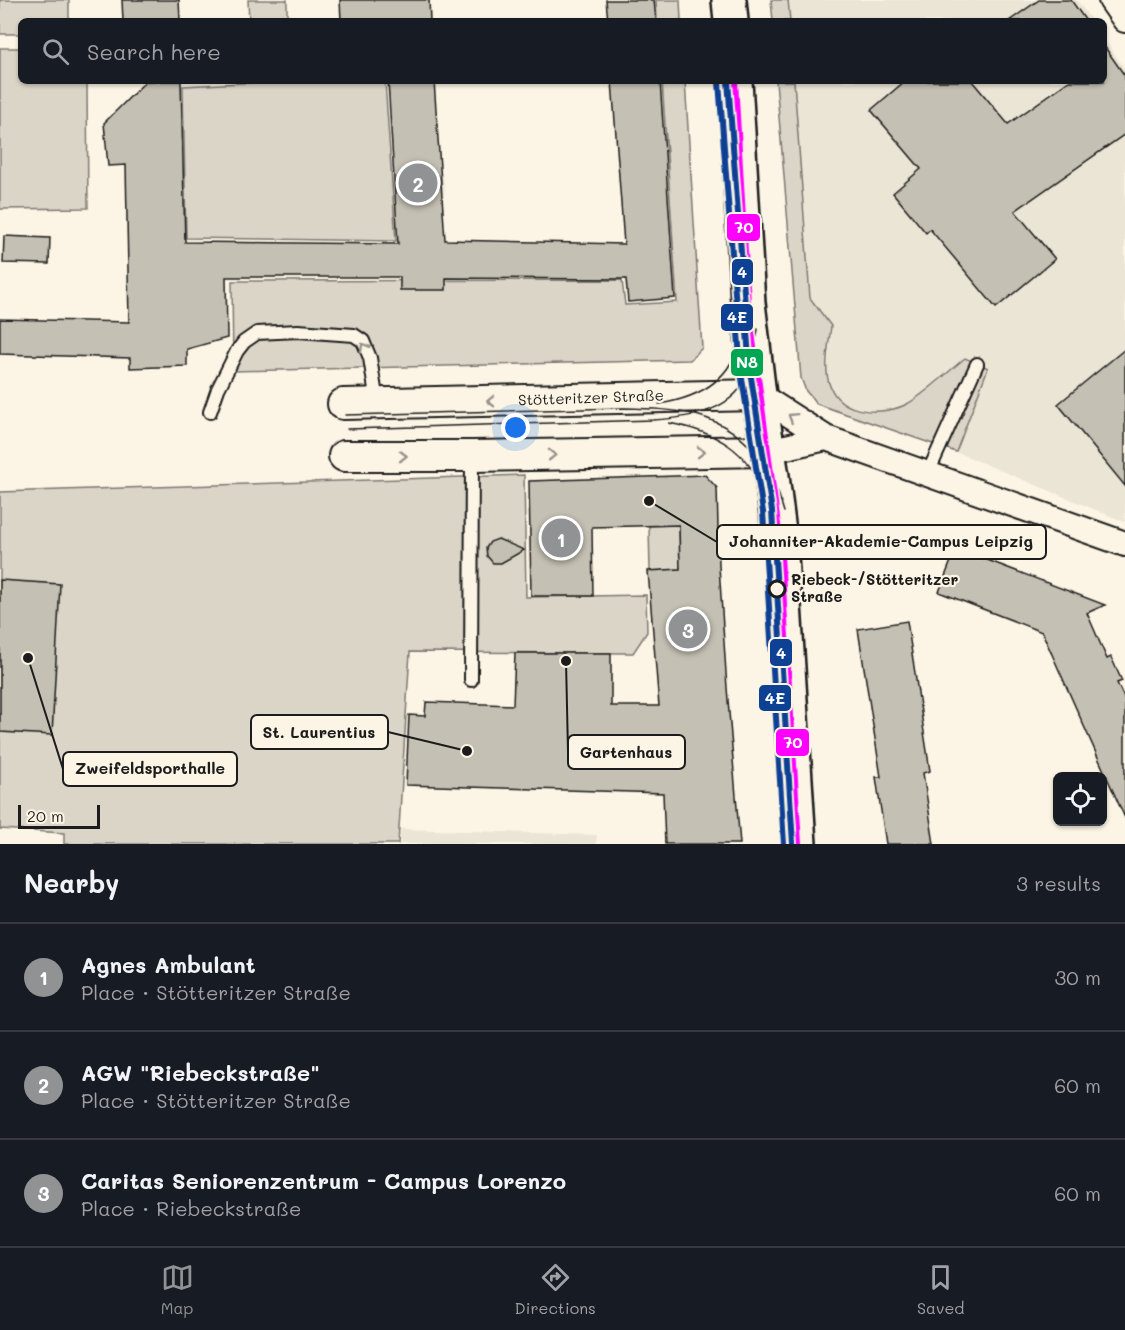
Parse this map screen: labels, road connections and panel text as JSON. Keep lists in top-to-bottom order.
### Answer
{
  "streets": {
    "street": ["Stötteritzer Straße"]
  },
  "places": [
    "Johanniter-Akademie-Campus Leipzig",
    "Riebeck-/Stötteritzer Straße",
    "Zweifeldsporthalle",
    "Gartenhaus",
    "St. Laurentius"
  ],
  "lines": [
    "transit line 4",
    "transit line 4E",
    "transit line 70",
    "transit line N8"
  ],
  "scale_bar": "20 m",
  "page": {
    "search": "Search here",
    "pins": ["2", "1", "3"],
    "scale": "20 m",
    "heading": ["Nearby", "3 results"],
    "list": [
      {
        "mark": "1",
        "name": "Agnes Ambulant",
        "note": "Place · Stötteritzer Straße",
        "value": "30 m"
      },
      {
        "mark": "2",
        "name": "AGW \"Riebeckstraße\"",
        "note": "Place · Stötteritzer Straße",
        "value": "60 m"
      },
      {
        "mark": "3",
        "name": "Caritas Seniorenzentrum - Campus Lorenzo",
        "note": "Place · Riebeckstraße",
        "value": "60 m"
      }
    ],
    "nav": ["Map", "Directions", "Saved"]
  }
}
